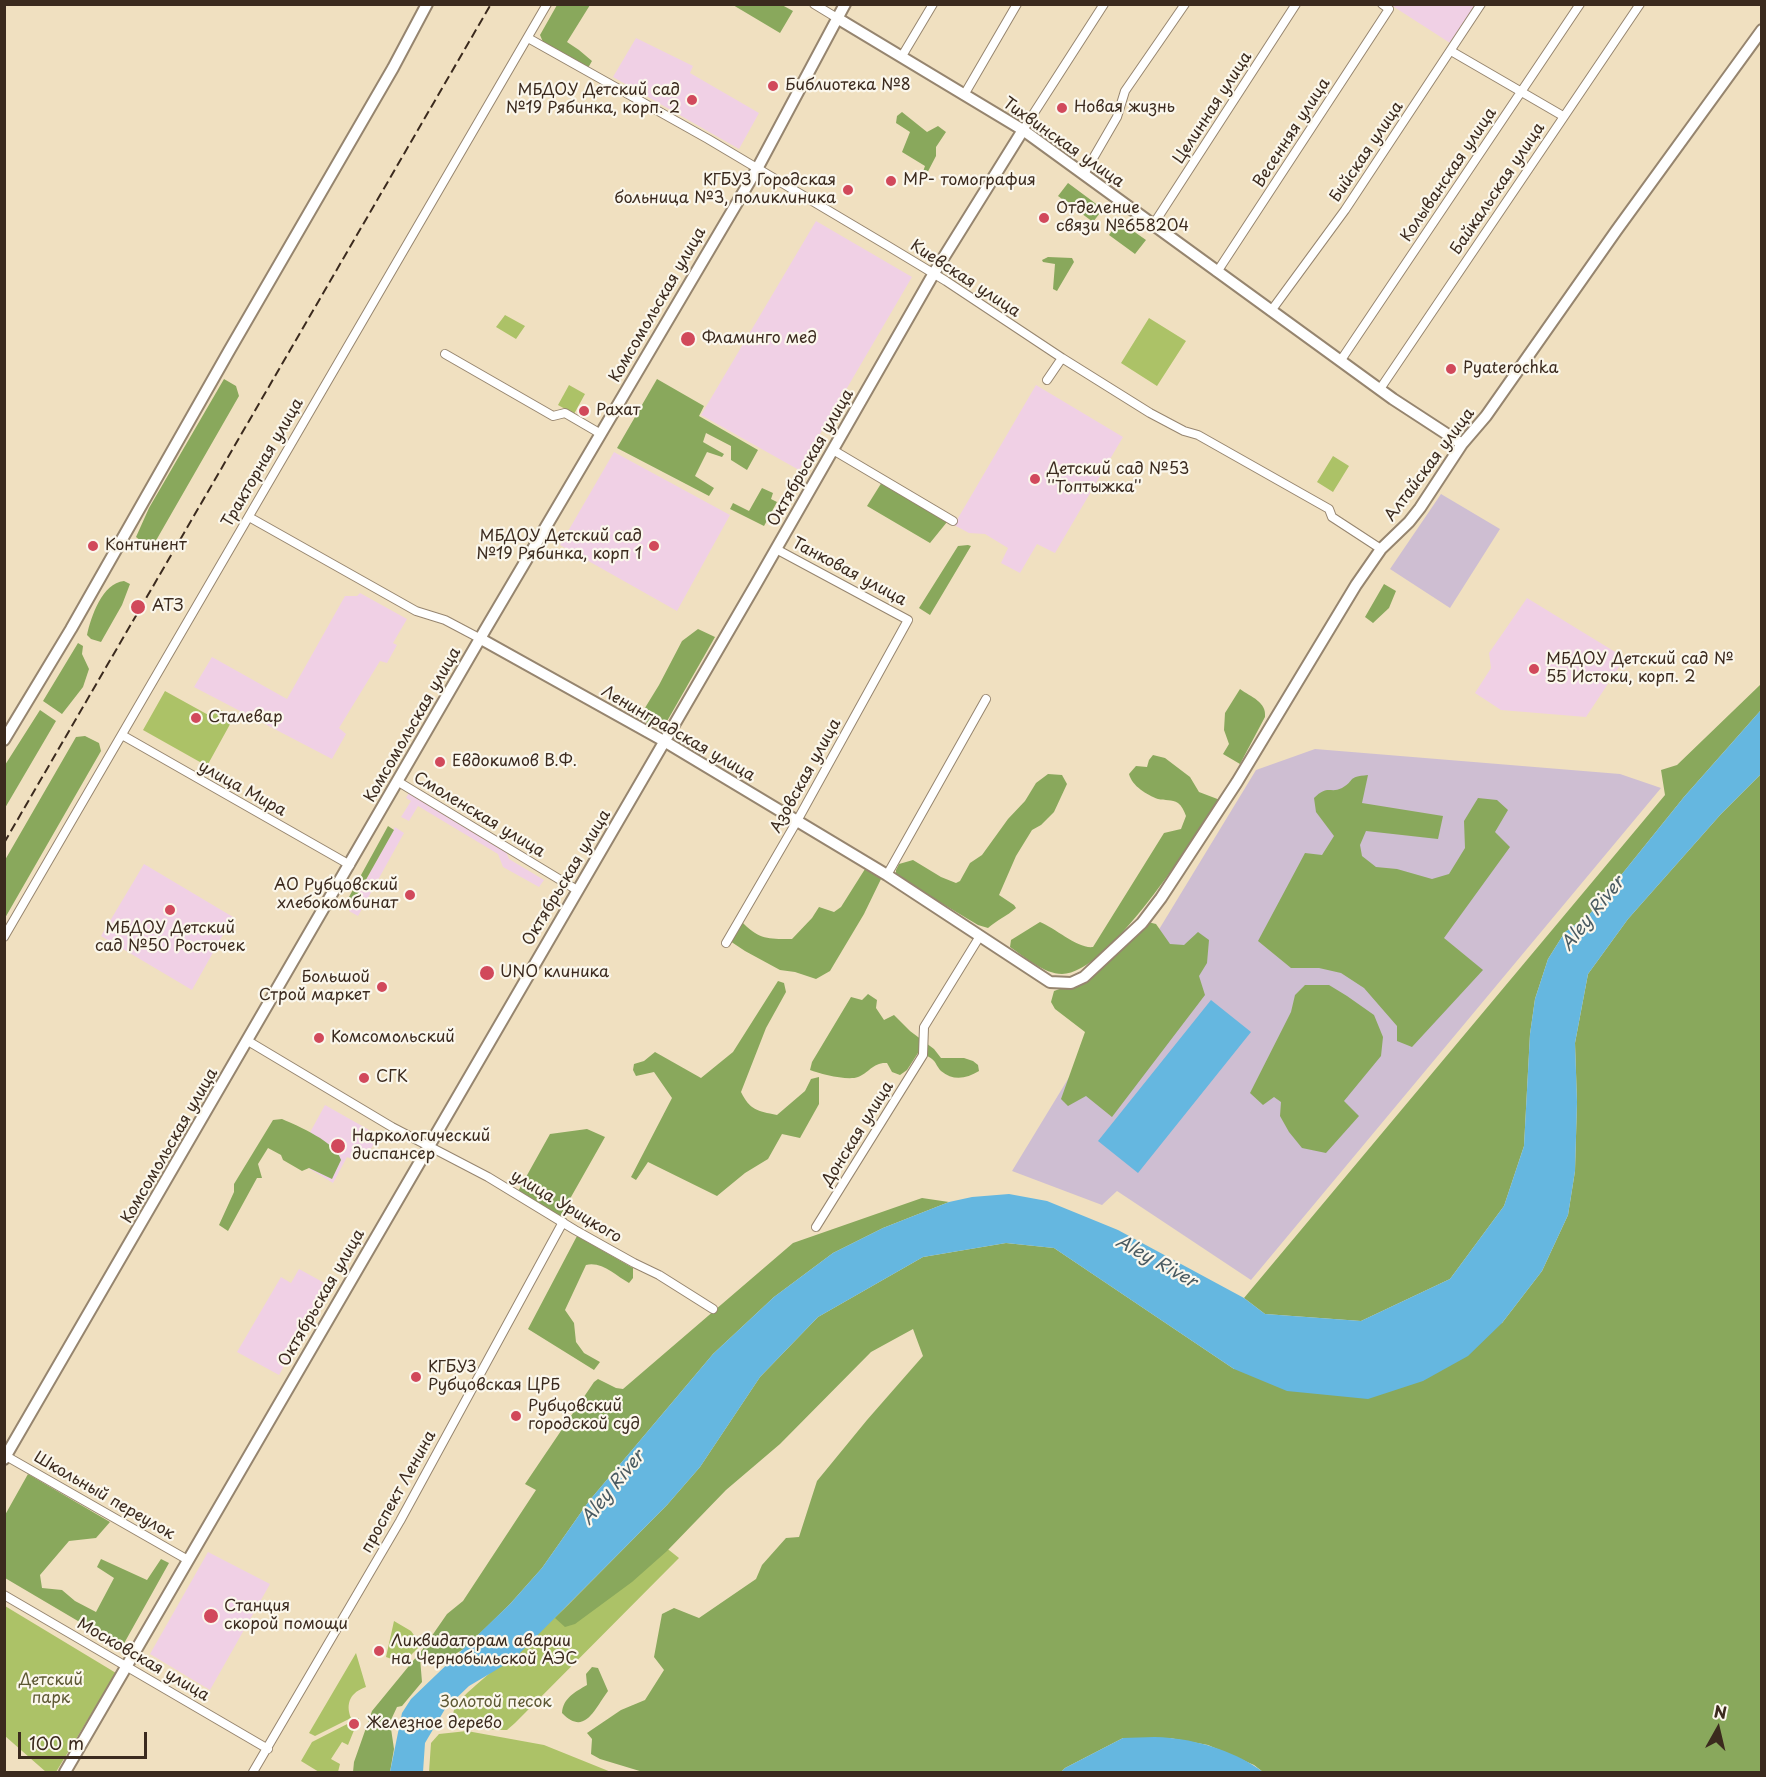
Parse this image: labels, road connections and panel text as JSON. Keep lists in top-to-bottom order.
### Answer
{
  "streets": {
    "main road": [
      "Тихвинская улица",
      "Комсомольская улица",
      "Октябрьская улица",
      "Алтайская улица",
      "Ленинградская улица"
    ],
    "street": [
      "Целинная улица",
      "Весенняя улица",
      "Бийская улица",
      "Колыванская улица",
      "Байкальская улица",
      "Киевская улица",
      "Тракторная улица",
      "Танковая улица",
      "Азовская улица",
      "улица Мира",
      "Смоленская улица",
      "Донская улица",
      "улица Урицкого",
      "проспект Ленина",
      "Школьный переулок",
      "Московская улица"
    ]
  },
  "crossings": [
    ["Целинная улица", "Тихвинская улица"],
    ["Весенняя улица", "Тихвинская улица"],
    ["Тихвинская улица", "Бийская улица"],
    ["Тихвинская улица", "Колыванская улица"],
    ["Тихвинская улица", "Байкальская улица"],
    ["Тихвинская улица", "Комсомольская улица"],
    ["Тихвинская улица", "Октябрьская улица"],
    ["Тихвинская улица", "Алтайская улица"],
    ["Киевская улица", "Комсомольская улица"],
    ["Киевская улица", "Октябрьская улица"],
    ["Киевская улица", "Тракторная улица"],
    ["Киевская улица", "Алтайская улица"],
    ["Комсомольская улица", "Ленинградская улица"],
    ["Комсомольская улица", "улица Мира"],
    ["Комсомольская улица", "Смоленская улица"],
    ["Комсомольская улица", "улица Урицкого"],
    ["Комсомольская улица", "Школьный переулок"],
    ["Октябрьская улица", "Танковая улица"],
    ["Октябрьская улица", "Ленинградская улица"],
    ["Октябрьская улица", "Смоленская улица"],
    ["Октябрьская улица", "улица Урицкого"],
    ["Октябрьская улица", "Школьный переулок"],
    ["Октябрьская улица", "Московская улица"],
    ["Тракторная улица", "Ленинградская улица"],
    ["Тракторная улица", "улица Мира"],
    ["Алтайская улица", "Ленинградская улица"],
    ["Танковая улица", "Азовская улица"],
    ["Ленинградская улица", "Азовская улица"],
    ["Ленинградская улица", "Донская улица"],
    ["улица Урицкого", "проспект Ленина"],
    ["проспект Ленина", "Московская улица"]
  ],
  "water": ["Aley River"],
  "parks": ["Детский парк", "Золотой песок"],
  "places": [
    "Библиотека №8",
    "МБДОУ Детский сад №19 Рябинка, корп. 2",
    "Новая жизнь",
    "МР- томография",
    "КГБУЗ Городская больница №3, поликлиника",
    "Отделение связи №658204",
    "Фламинго мед",
    "Pyaterochka",
    "Рахат",
    "Детский сад №53 ''Топтыжка''",
    "Континент",
    "МБДОУ Детский сад №19 Рябинка, корп 1",
    "АТЗ",
    "МБДОУ Детский сад № 55 Истоки, корп. 2",
    "Сталевар",
    "Евдокимов В.Ф.",
    "АО Рубцовский хлебокомбинат",
    "МБДОУ Детский сад №50 Росточек",
    "UNO клиника",
    "Большой Строй маркет",
    "Комсомольский",
    "СГК",
    "Наркологический диспансер",
    "КГБУЗ Рубцовская ЦРБ",
    "Рубцовский городской суд",
    "Станция скорой помощи",
    "Ликвидаторам аварии на Чернобыльской АЭС",
    "Железное дерево"
  ],
  "scale_bar": "100 m",
  "north": "top"
}
